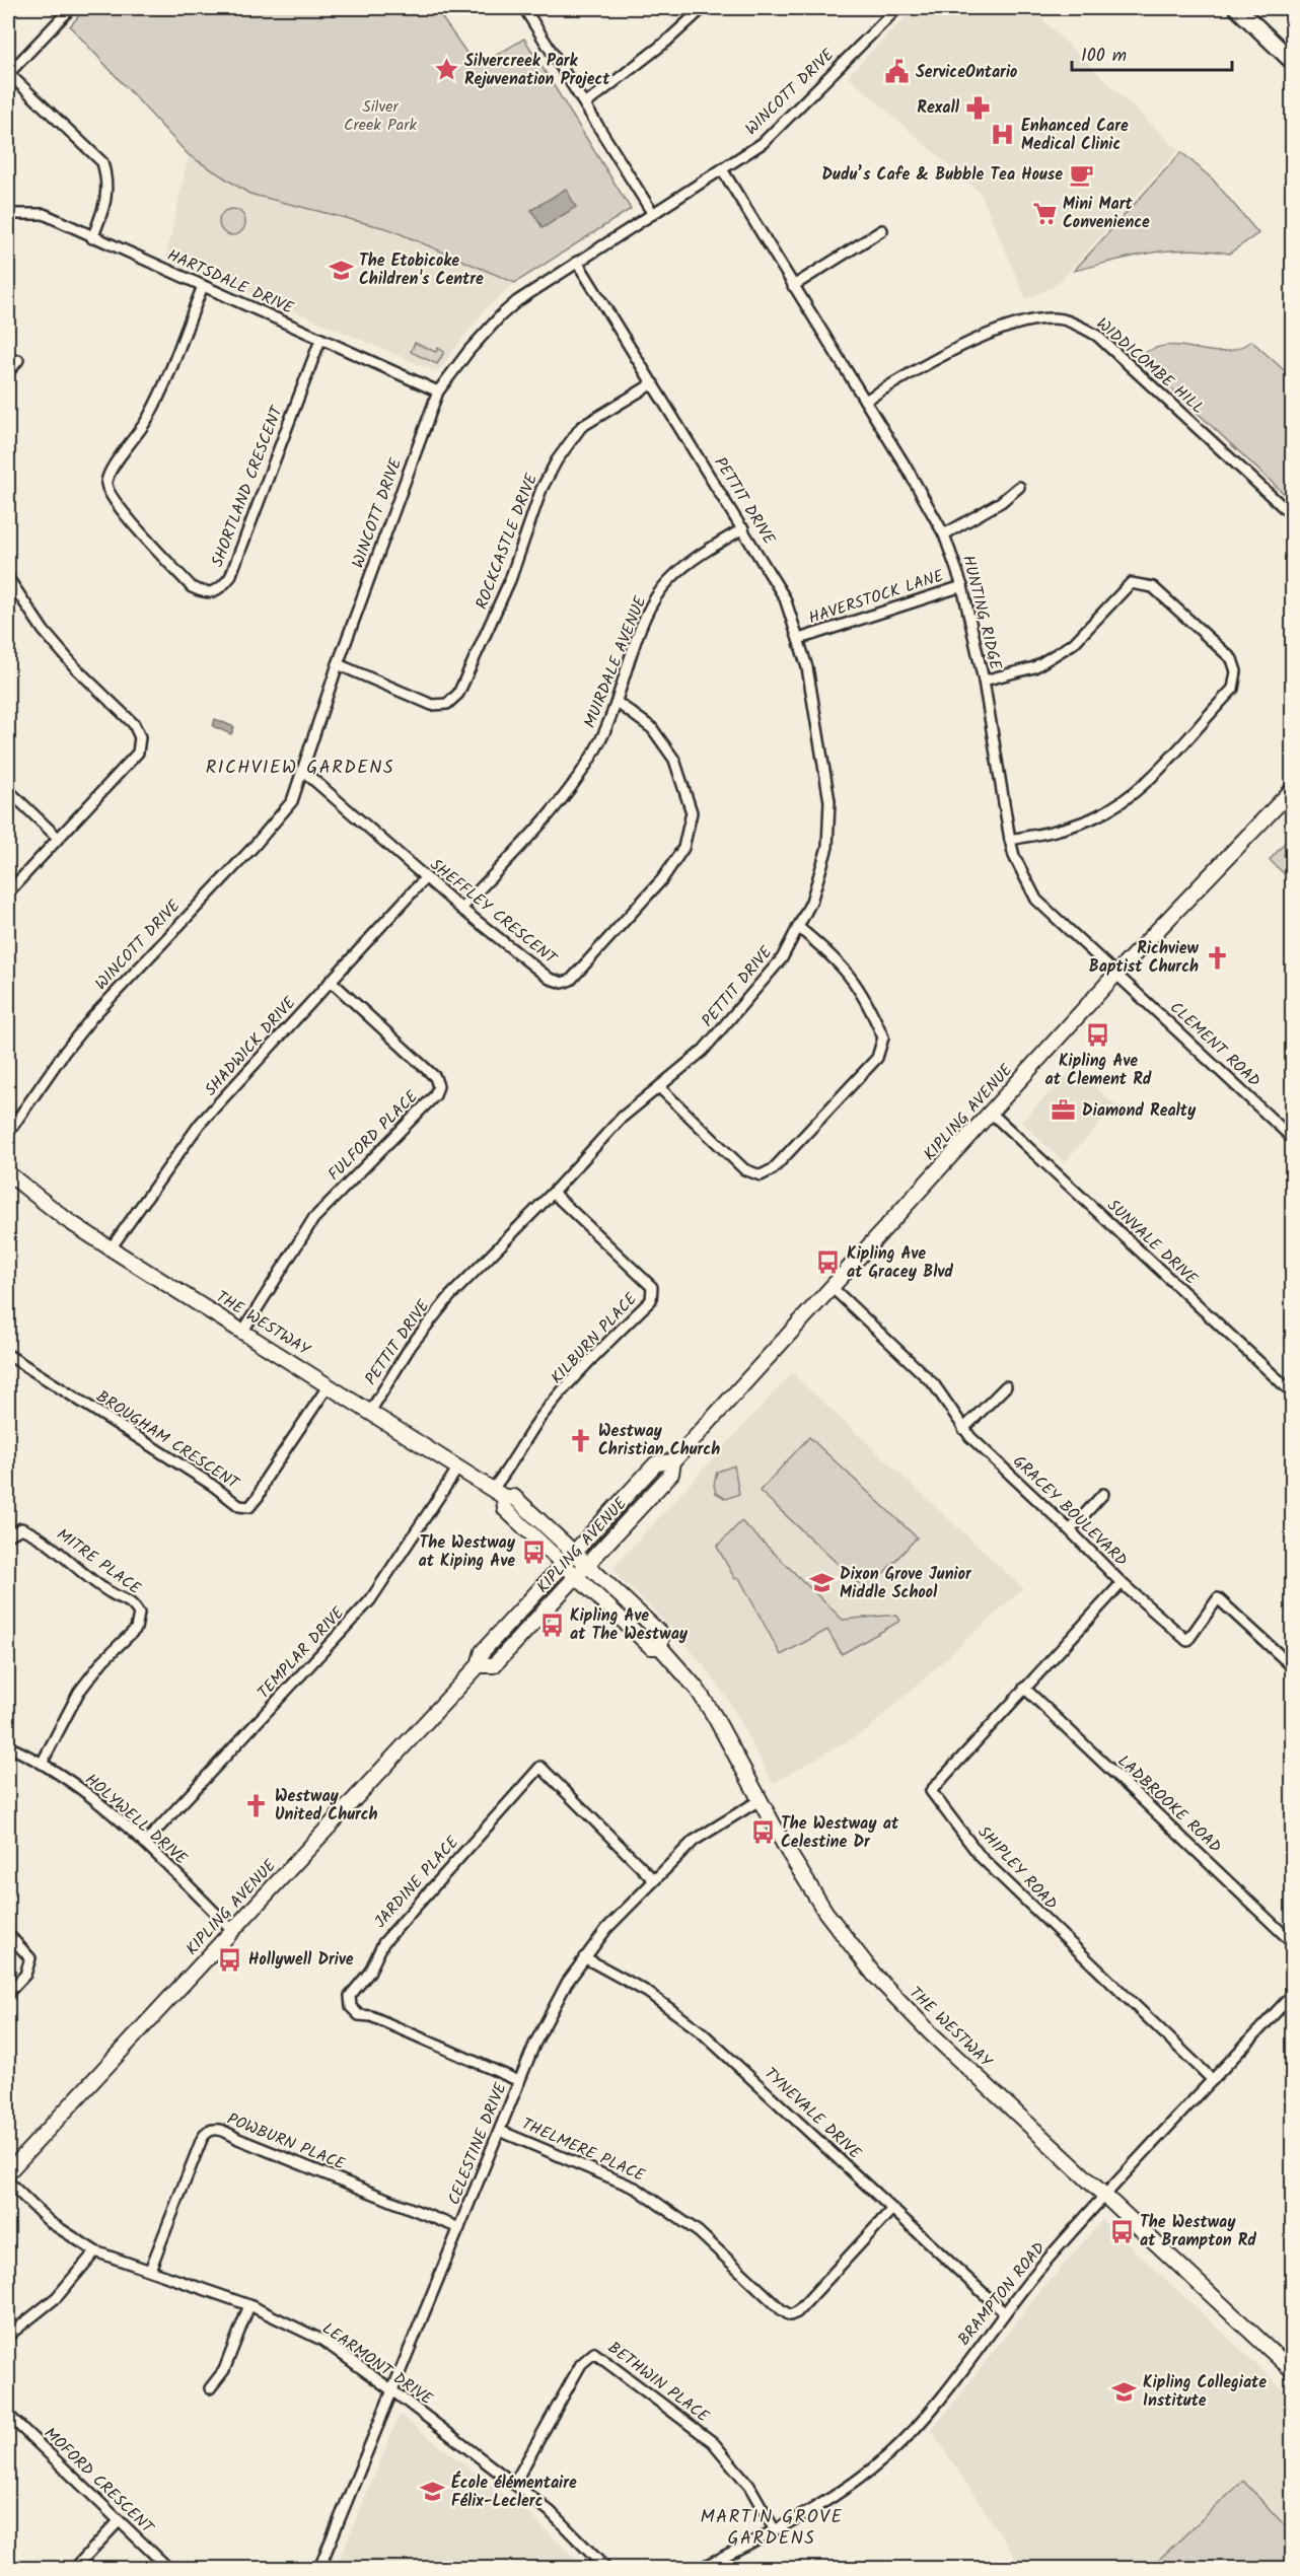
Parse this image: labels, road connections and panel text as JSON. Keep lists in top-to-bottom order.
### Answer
{
  "streets": {
    "main road": ["KIPLING AVENUE", "THE WESTWAY"],
    "street": [
      "WINCOTT DRIVE",
      "HARTSDALE DRIVE",
      "WIDDICOMBE HILL",
      "SHORTLAND CRESCENT",
      "PETTIT DRIVE",
      "ROCKCASTLE DRIVE",
      "HAVERSTOCK LANE",
      "HUNTING RIDGE",
      "MUIRDALE AVENUE",
      "SHEFFLEY CRESCENT",
      "CLEMENT ROAD",
      "SHADWICK DRIVE",
      "FULFORD PLACE",
      "SUNVALE DRIVE",
      "KILBURN PLACE",
      "BROUGHAM CRESCENT",
      "GRACEY BOULEVARD",
      "MITRE PLACE",
      "TEMPLAR DRIVE",
      "LADBROOKE ROAD",
      "HOLYWELL DRIVE",
      "SHIPLEY ROAD",
      "JARDINE PLACE",
      "TYNEVALE DRIVE",
      "POWBURN PLACE",
      "CELESTINE DRIVE",
      "THELMERE PLACE",
      "BRAMPTON ROAD",
      "LEARMONT DRIVE",
      "BETHWIN PLACE",
      "MOFORD CRESCENT"
    ]
  },
  "crossings": [
    ["WINCOTT DRIVE", "HARTSDALE DRIVE"],
    ["WINCOTT DRIVE", "PETTIT DRIVE"],
    ["WINCOTT DRIVE", "ROCKCASTLE DRIVE"],
    ["WINCOTT DRIVE", "HUNTING RIDGE"],
    ["WINCOTT DRIVE", "SHEFFLEY CRESCENT"],
    ["HARTSDALE DRIVE", "SHORTLAND CRESCENT"],
    ["WIDDICOMBE HILL", "HUNTING RIDGE"],
    ["PETTIT DRIVE", "ROCKCASTLE DRIVE"],
    ["PETTIT DRIVE", "HAVERSTOCK LANE"],
    ["PETTIT DRIVE", "MUIRDALE AVENUE"],
    ["PETTIT DRIVE", "THE WESTWAY"],
    ["PETTIT DRIVE", "KILBURN PLACE"],
    ["HAVERSTOCK LANE", "HUNTING RIDGE"],
    ["HUNTING RIDGE", "CLEMENT ROAD"],
    ["HUNTING RIDGE", "KIPLING AVENUE"],
    ["MUIRDALE AVENUE", "SHEFFLEY CRESCENT"],
    ["SHEFFLEY CRESCENT", "SHADWICK DRIVE"],
    ["CLEMENT ROAD", "KIPLING AVENUE"],
    ["SHADWICK DRIVE", "FULFORD PLACE"],
    ["SHADWICK DRIVE", "THE WESTWAY"],
    ["KIPLING AVENUE", "SUNVALE DRIVE"],
    ["KIPLING AVENUE", "THE WESTWAY"],
    ["KIPLING AVENUE", "GRACEY BOULEVARD"],
    ["KIPLING AVENUE", "HOLYWELL DRIVE"],
    ["FULFORD PLACE", "THE WESTWAY"],
    ["THE WESTWAY", "KILBURN PLACE"],
    ["THE WESTWAY", "BROUGHAM CRESCENT"],
    ["THE WESTWAY", "TEMPLAR DRIVE"],
    ["THE WESTWAY", "CELESTINE DRIVE"],
    ["THE WESTWAY", "BRAMPTON ROAD"],
    ["GRACEY BOULEVARD", "SHIPLEY ROAD"],
    ["MITRE PLACE", "HOLYWELL DRIVE"],
    ["TEMPLAR DRIVE", "HOLYWELL DRIVE"],
    ["LADBROOKE ROAD", "SHIPLEY ROAD"],
    ["SHIPLEY ROAD", "BRAMPTON ROAD"],
    ["JARDINE PLACE", "CELESTINE DRIVE"],
    ["TYNEVALE DRIVE", "CELESTINE DRIVE"],
    ["TYNEVALE DRIVE", "THELMERE PLACE"],
    ["TYNEVALE DRIVE", "BRAMPTON ROAD"],
    ["POWBURN PLACE", "CELESTINE DRIVE"],
    ["POWBURN PLACE", "LEARMONT DRIVE"],
    ["CELESTINE DRIVE", "THELMERE PLACE"],
    ["CELESTINE DRIVE", "LEARMONT DRIVE"],
    ["BRAMPTON ROAD", "BETHWIN PLACE"],
    ["LEARMONT DRIVE", "BETHWIN PLACE"]
  ],
  "districts": ["RICHVIEW GARDENS", "MARTIN GROVE GARDENS"],
  "parks": ["Silver Creek Park"],
  "places": {
    "place": ["Silvercreek Park Rejuvenation Project"],
    "public building": ["ServiceOntario"],
    "pharmacy": ["Rexall"],
    "hospital": ["Enhanced Care Medical Clinic"],
    "cafe": ["Dudu’s Cafe & Bubble Tea House"],
    "supermarket": ["Mini Mart Convenience"],
    "school or university": [
      "The Etobicoke Children's Centre",
      "Dixon Grove Junior Middle School",
      "Kipling Collegiate Institute",
      "École élémentaire Félix-Leclerc"
    ],
    "church": ["Richview Baptist Church", "Westway Christian Church", "Westway United Church"],
    "bus stop": [
      "Kipling Ave at Clement Rd",
      "Kipling Ave at Gracey Blvd",
      "The Westway at Kiping Ave",
      "Kipling Ave at The Westway",
      "The Westway at Celestine Dr",
      "Hollywell Drive",
      "The Westway at Brampton Rd"
    ],
    "office": ["Diamond Realty"]
  },
  "scale_bar": "100 m"
}
